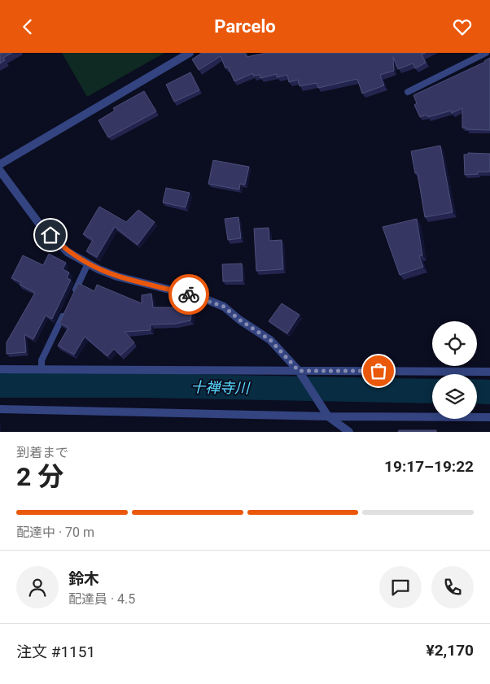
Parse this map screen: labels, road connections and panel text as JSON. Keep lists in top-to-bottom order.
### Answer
{
  "water": ["十禅寺川"],
  "page": {
    "header": "Parcelo",
    "heading": ["2 分", "到着まで", "19:17–19:22"],
    "panel": [
      "鈴木",
      "配達員 · 4.5",
      "注文 #1151",
      "¥2,170"
    ],
    "bar": "配達中 · 70 m"
  }
}
